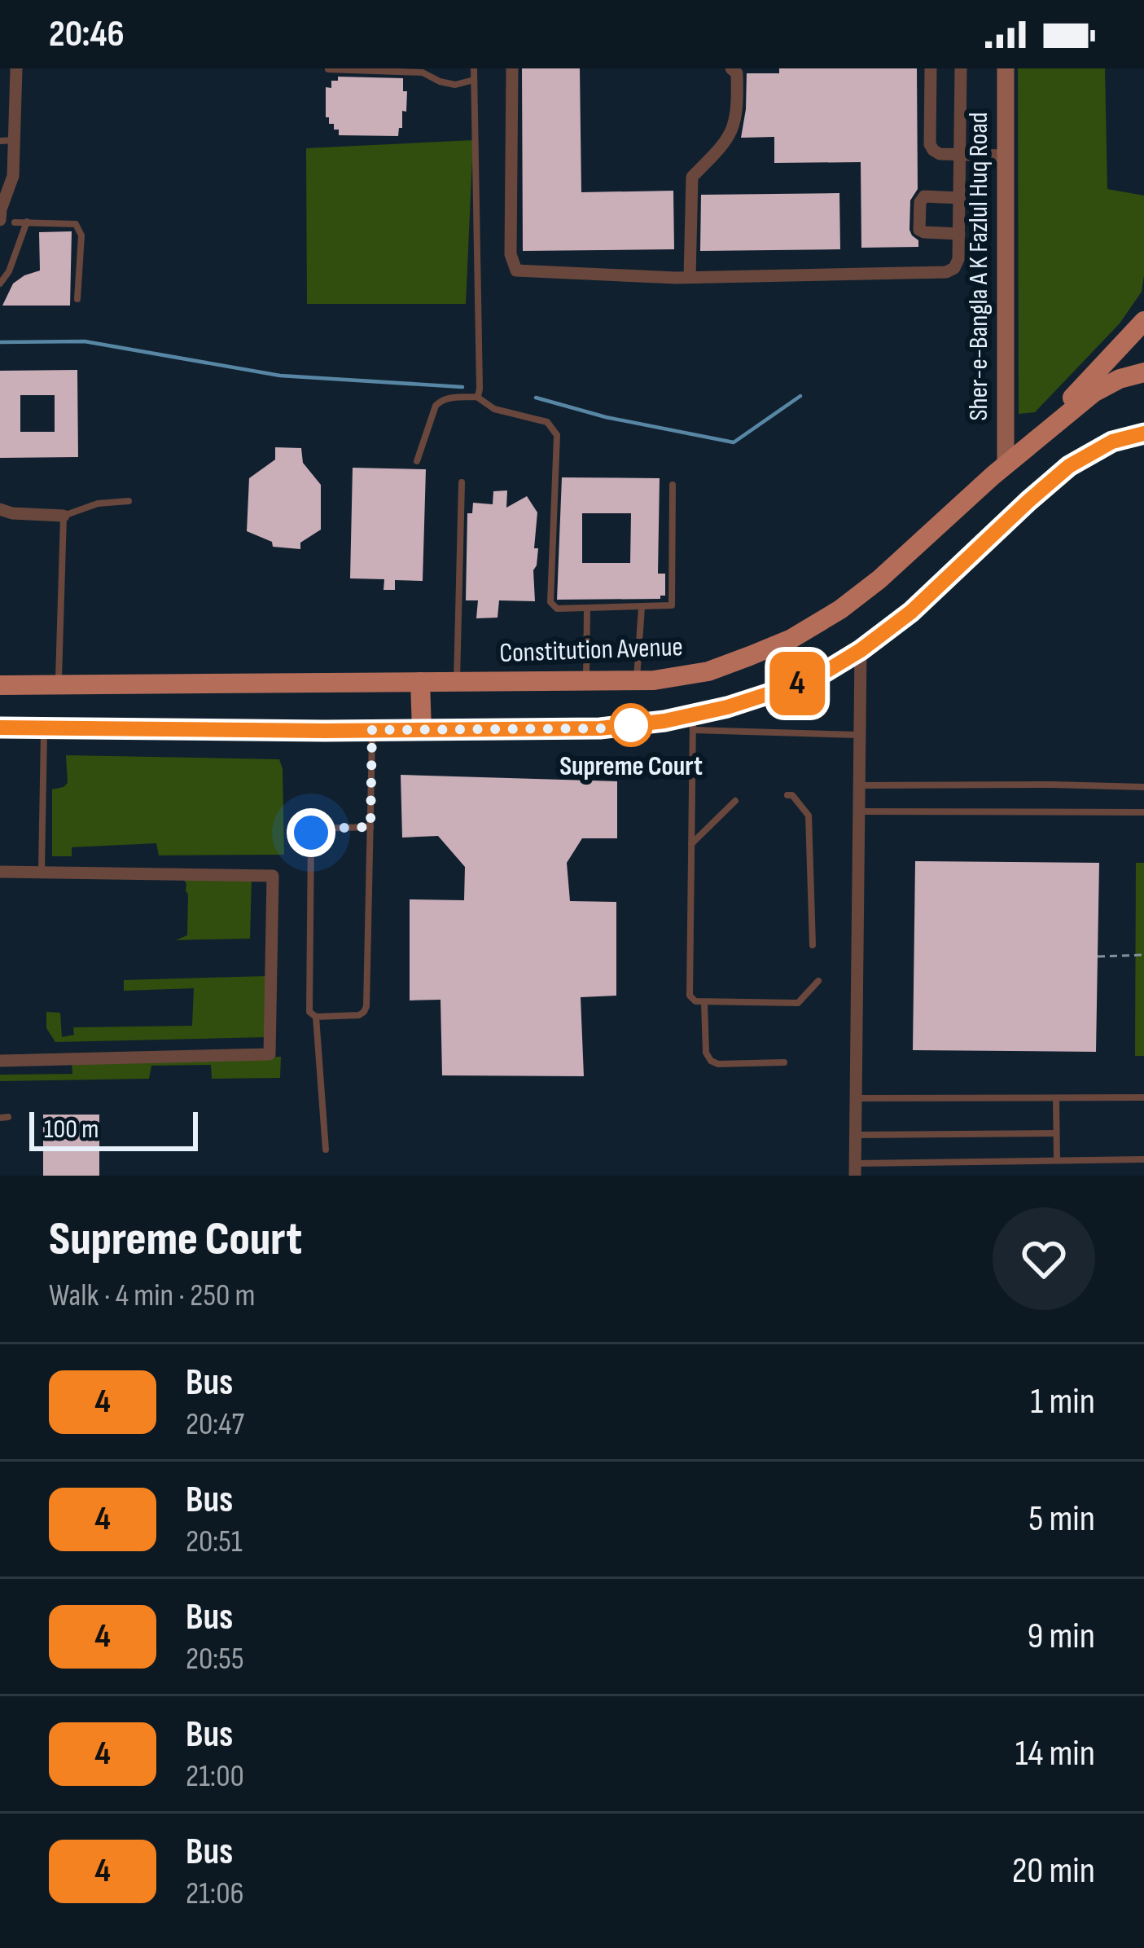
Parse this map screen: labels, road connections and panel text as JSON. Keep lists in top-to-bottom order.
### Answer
{
  "streets": {
    "main road": ["Constitution Avenue"],
    "street": ["Sher-e-Bangla A K Fazlul Huq Road"]
  },
  "crossings": [
    ["Sher-e-Bangla A K Fazlul Huq Road", "Constitution Avenue"]
  ],
  "places": ["Supreme Court"],
  "lines": ["bus line 4"],
  "scale_bar": "100 m",
  "page": {
    "status": "20:46",
    "on_map": "4",
    "scale": "100 m",
    "heading": ["Supreme Court", "Walk · 4 min · 250 m"],
    "list": [
      {
        "mark": "4",
        "name": "Bus",
        "note": "20:47",
        "value": "1 min"
      },
      {
        "mark": "4",
        "name": "Bus",
        "note": "20:51",
        "value": "5 min"
      },
      {
        "mark": "4",
        "name": "Bus",
        "note": "20:55",
        "value": "9 min"
      },
      {
        "mark": "4",
        "name": "Bus",
        "note": "21:00",
        "value": "14 min"
      },
      {
        "mark": "4",
        "name": "Bus",
        "note": "21:06",
        "value": "20 min"
      }
    ]
  }
}
